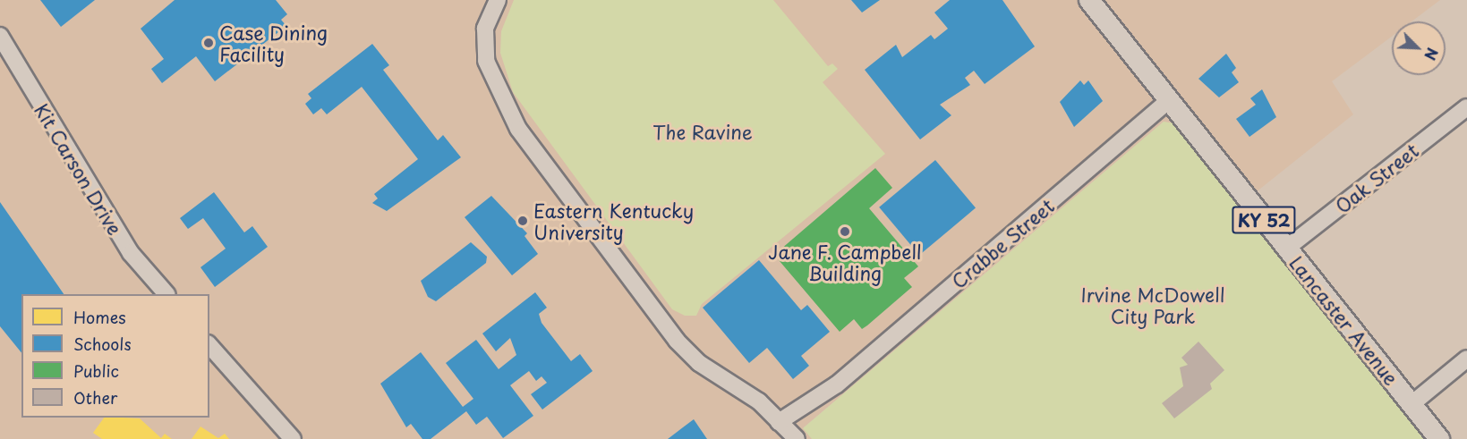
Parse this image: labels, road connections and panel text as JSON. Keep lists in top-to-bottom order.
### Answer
{
  "streets": {
    "main road": ["KY 52", "Lancaster Avenue"],
    "street": ["Kit Carson Drive", "Oak Street", "Crabbe Street"]
  },
  "crossings": [
    ["Oak Street", "Lancaster Avenue"],
    ["Crabbe Street", "Lancaster Avenue"]
  ],
  "parks": ["The Ravine", "Irvine McDowell City Park"],
  "places": ["Case Dining Facility", "Eastern Kentucky University", "Jane F. Campbell Building"],
  "legend": [
    "Homes",
    "Schools",
    "Public",
    "Other"
  ],
  "north": "bottom right"
}
